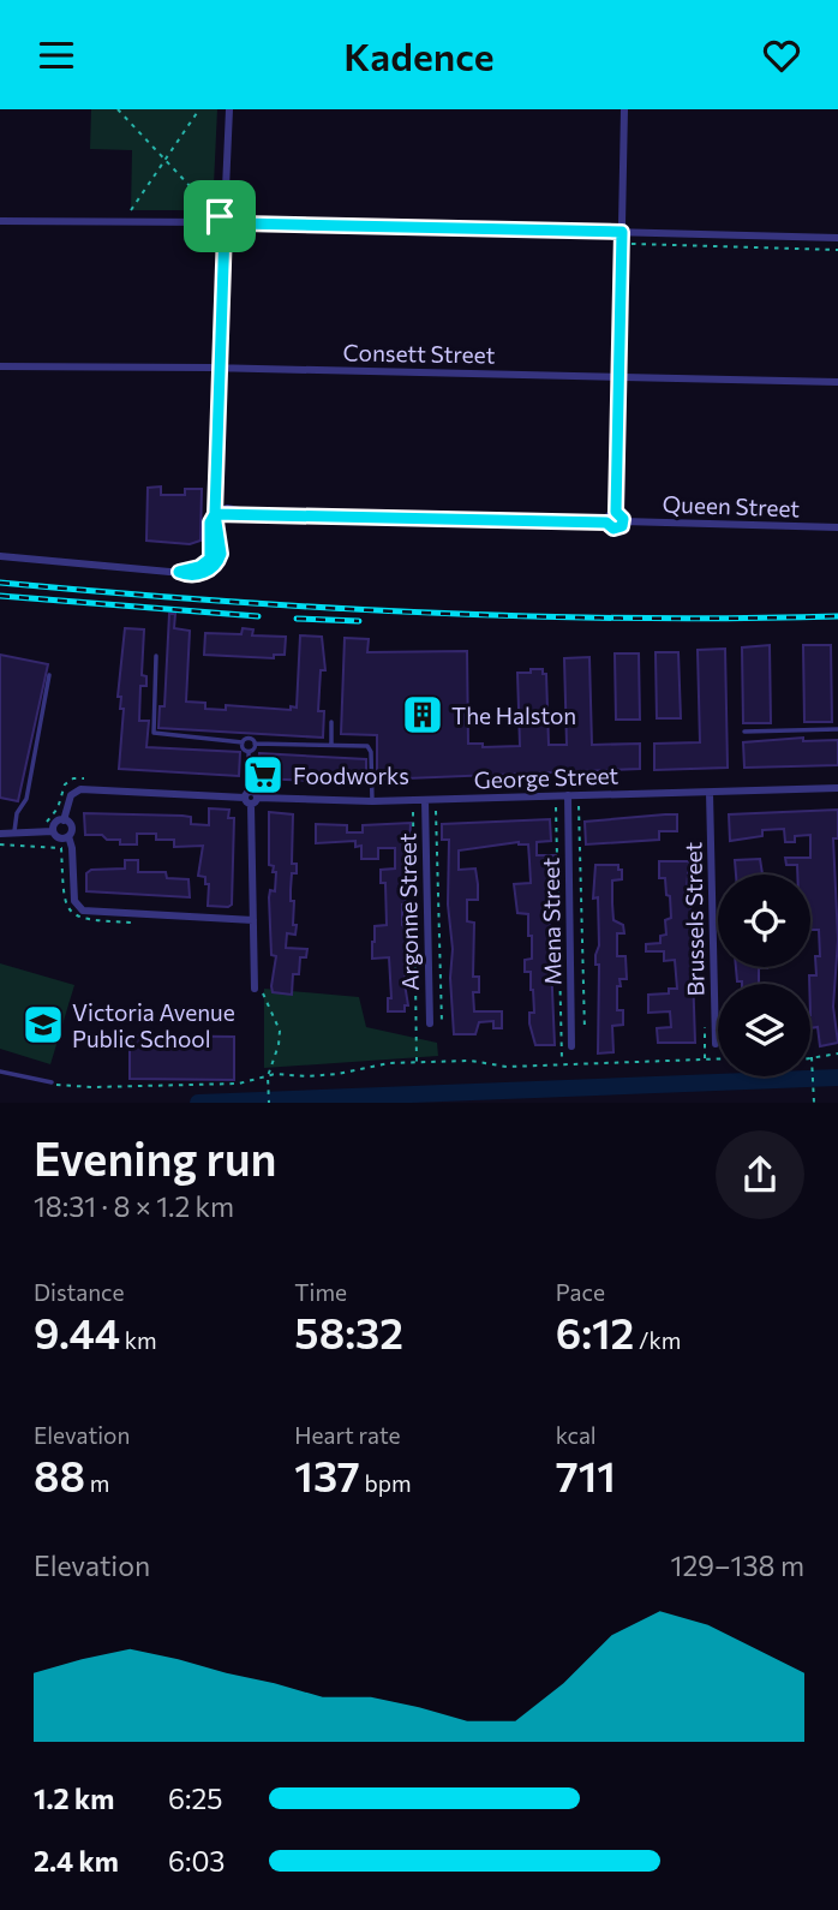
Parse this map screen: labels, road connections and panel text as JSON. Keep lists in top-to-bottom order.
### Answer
{
  "streets": {
    "street": [
      "Consett Street",
      "Queen Street",
      "George Street",
      "Argonne Street",
      "Brussels Street",
      "Mena Street"
    ]
  },
  "crossings": [
    ["George Street", "Argonne Street"],
    ["George Street", "Brussels Street"],
    ["George Street", "Mena Street"]
  ],
  "places": {
    "building": ["The Halston"],
    "supermarket": ["Foodworks"],
    "school or university": ["Victoria Avenue Public School"]
  },
  "page": {
    "header": "Kadence",
    "heading": ["Evening run", "18:31 · 8 × 1.2 km"],
    "stats": [
      ["Distance", "9.44 km"],
      ["Time", "58:32"],
      ["Pace", "6:12 /km"],
      ["Elevation", "88 m"],
      ["Heart rate", "137 bpm"],
      ["kcal", "711"]
    ],
    "chart": ["Elevation", "129–138 m"],
    "list": [
      {
        "name": "1.2 km",
        "note": "6:25"
      },
      {
        "name": "2.4 km",
        "note": "6:03"
      }
    ]
  }
}
